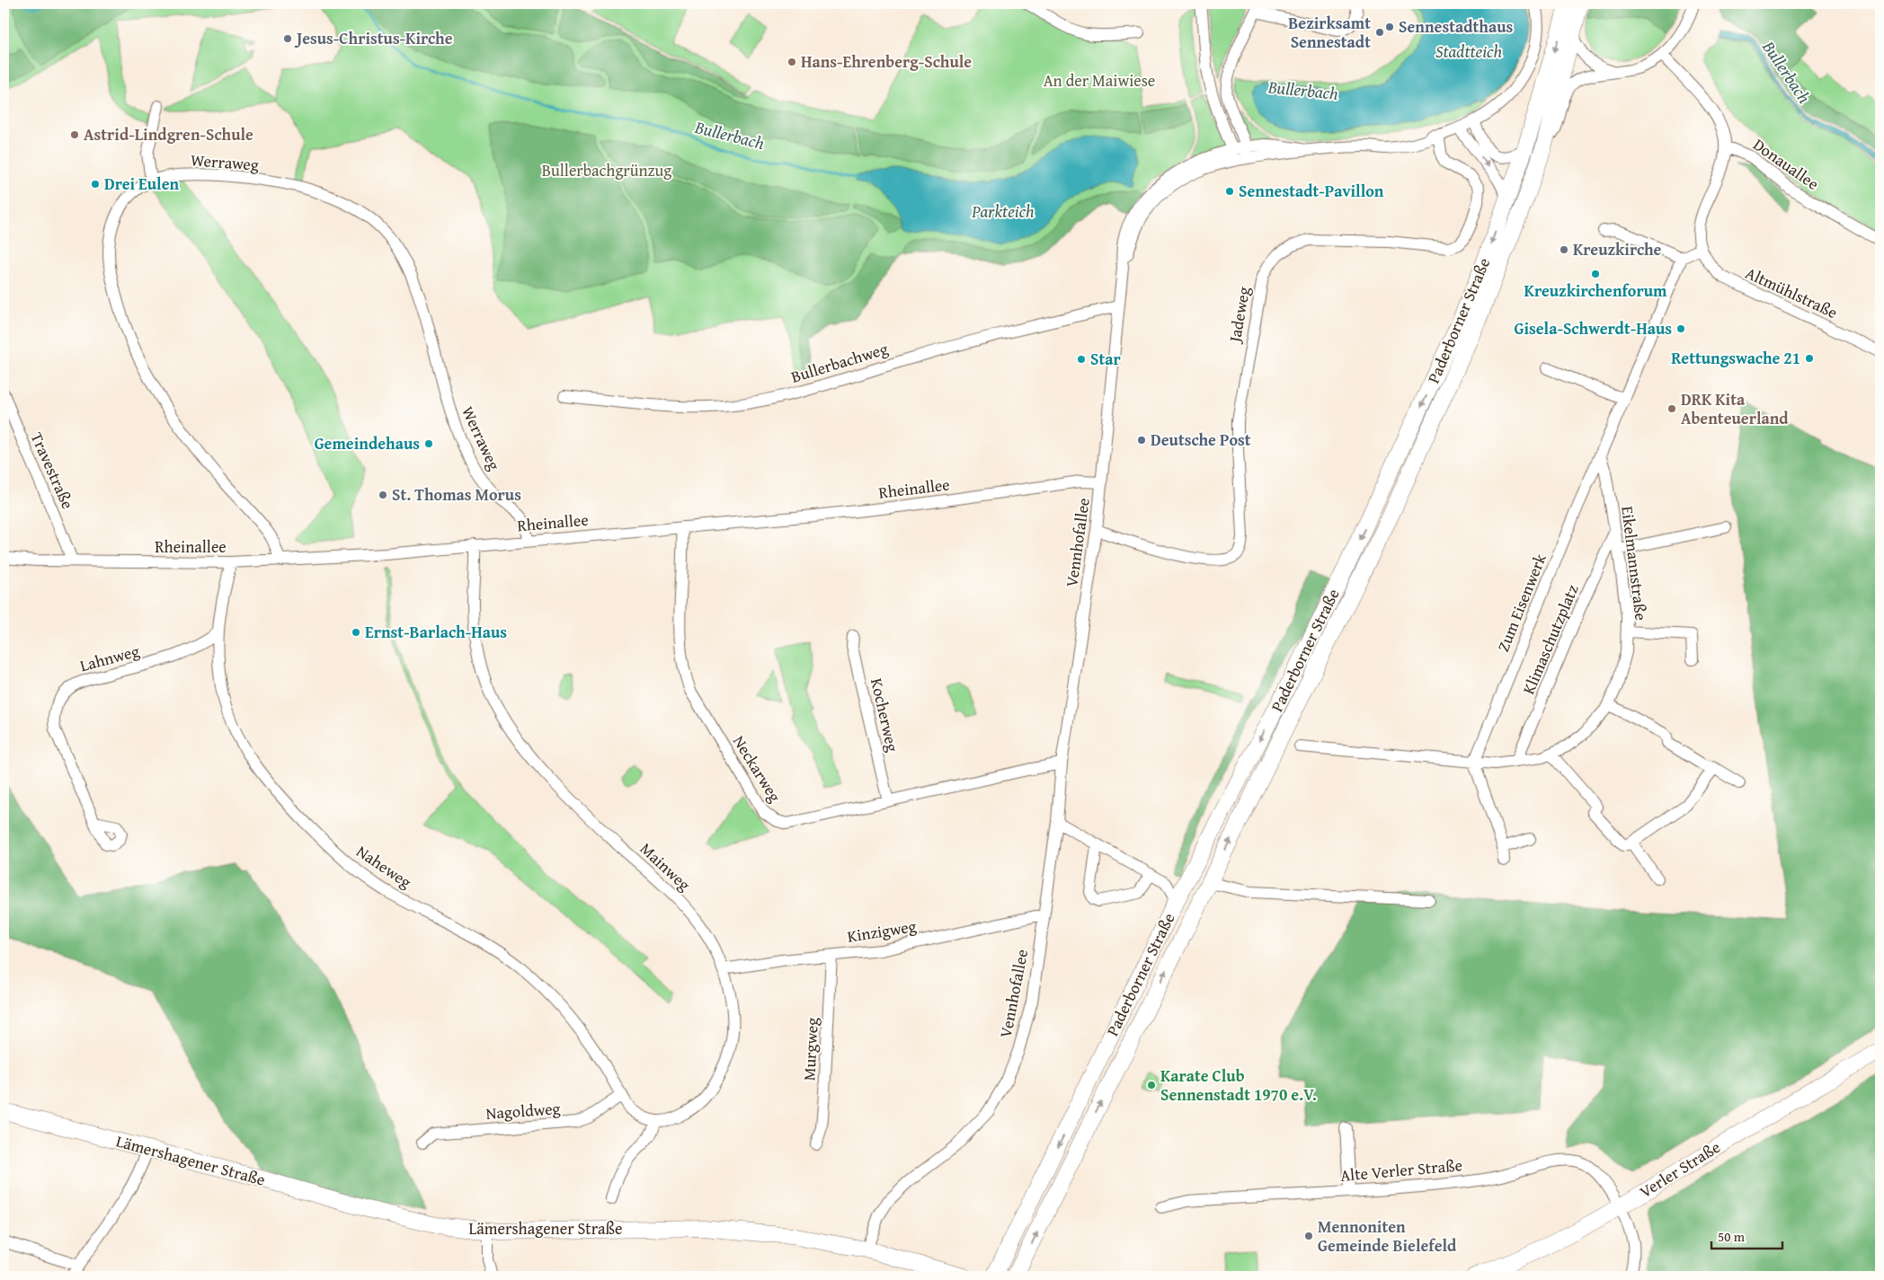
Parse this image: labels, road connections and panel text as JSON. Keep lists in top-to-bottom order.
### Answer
{
  "streets": {
    "main road": ["Paderborner Straße", "Lämershagener Straße", "Verler Straße"],
    "street": [
      "Werraweg",
      "Donauallee",
      "Altmühlstraße",
      "Jadeweg",
      "Bullerbachweg",
      "Travestraße",
      "Rheinallee",
      "Vennhofallee",
      "Eikelmannstraße",
      "Zum Eisenwerk",
      "Klimaschutzplatz",
      "Lahnweg",
      "Kocherweg",
      "Neckarweg",
      "Naheweg",
      "Mainweg",
      "Kinzigweg",
      "Murgweg",
      "Nagoldweg",
      "Alte Verler Straße"
    ]
  },
  "crossings": [
    ["Werraweg", "Rheinallee"],
    ["Donauallee", "Altmühlstraße"],
    ["Jadeweg", "Vennhofallee"],
    ["Bullerbachweg", "Vennhofallee"],
    ["Travestraße", "Rheinallee"],
    ["Rheinallee", "Vennhofallee"],
    ["Rheinallee", "Neckarweg"],
    ["Rheinallee", "Naheweg"],
    ["Rheinallee", "Mainweg"],
    ["Vennhofallee", "Neckarweg"],
    ["Vennhofallee", "Kinzigweg"],
    ["Vennhofallee", "Lämershagener Straße"],
    ["Eikelmannstraße", "Zum Eisenwerk"],
    ["Eikelmannstraße", "Klimaschutzplatz"],
    ["Lahnweg", "Naheweg"],
    ["Kocherweg", "Neckarweg"],
    ["Naheweg", "Mainweg"],
    ["Naheweg", "Nagoldweg"],
    ["Mainweg", "Kinzigweg"],
    ["Kinzigweg", "Murgweg"],
    ["Verler Straße", "Alte Verler Straße"]
  ],
  "water": ["Stadtteich", "Bullerbach", "Parkteich"],
  "parks": ["An der Maiwiese", "Bullerbachgrünzug"],
  "places": [
    "Sennestadthaus",
    "Bezirksamt Sennestadt",
    "Jesus-Christus-Kirche",
    "Hans-Ehrenberg-Schule",
    "Astrid-Lindgren-Schule",
    "Drei Eulen",
    "Sennestadt-Pavillon",
    "Kreuzkirche",
    "Kreuzkirchenforum",
    "Gisela-Schwerdt-Haus",
    "Rettungswache 21",
    "Star",
    "DRK Kita Abenteuerland",
    "Deutsche Post",
    "Gemeindehaus",
    "St. Thomas Morus",
    "Ernst-Barlach-Haus",
    "Karate Club Sennenstadt 1970 e.V.",
    "Mennoniten Gemeinde Bielefeld"
  ],
  "scale_bar": "50 m"
}
